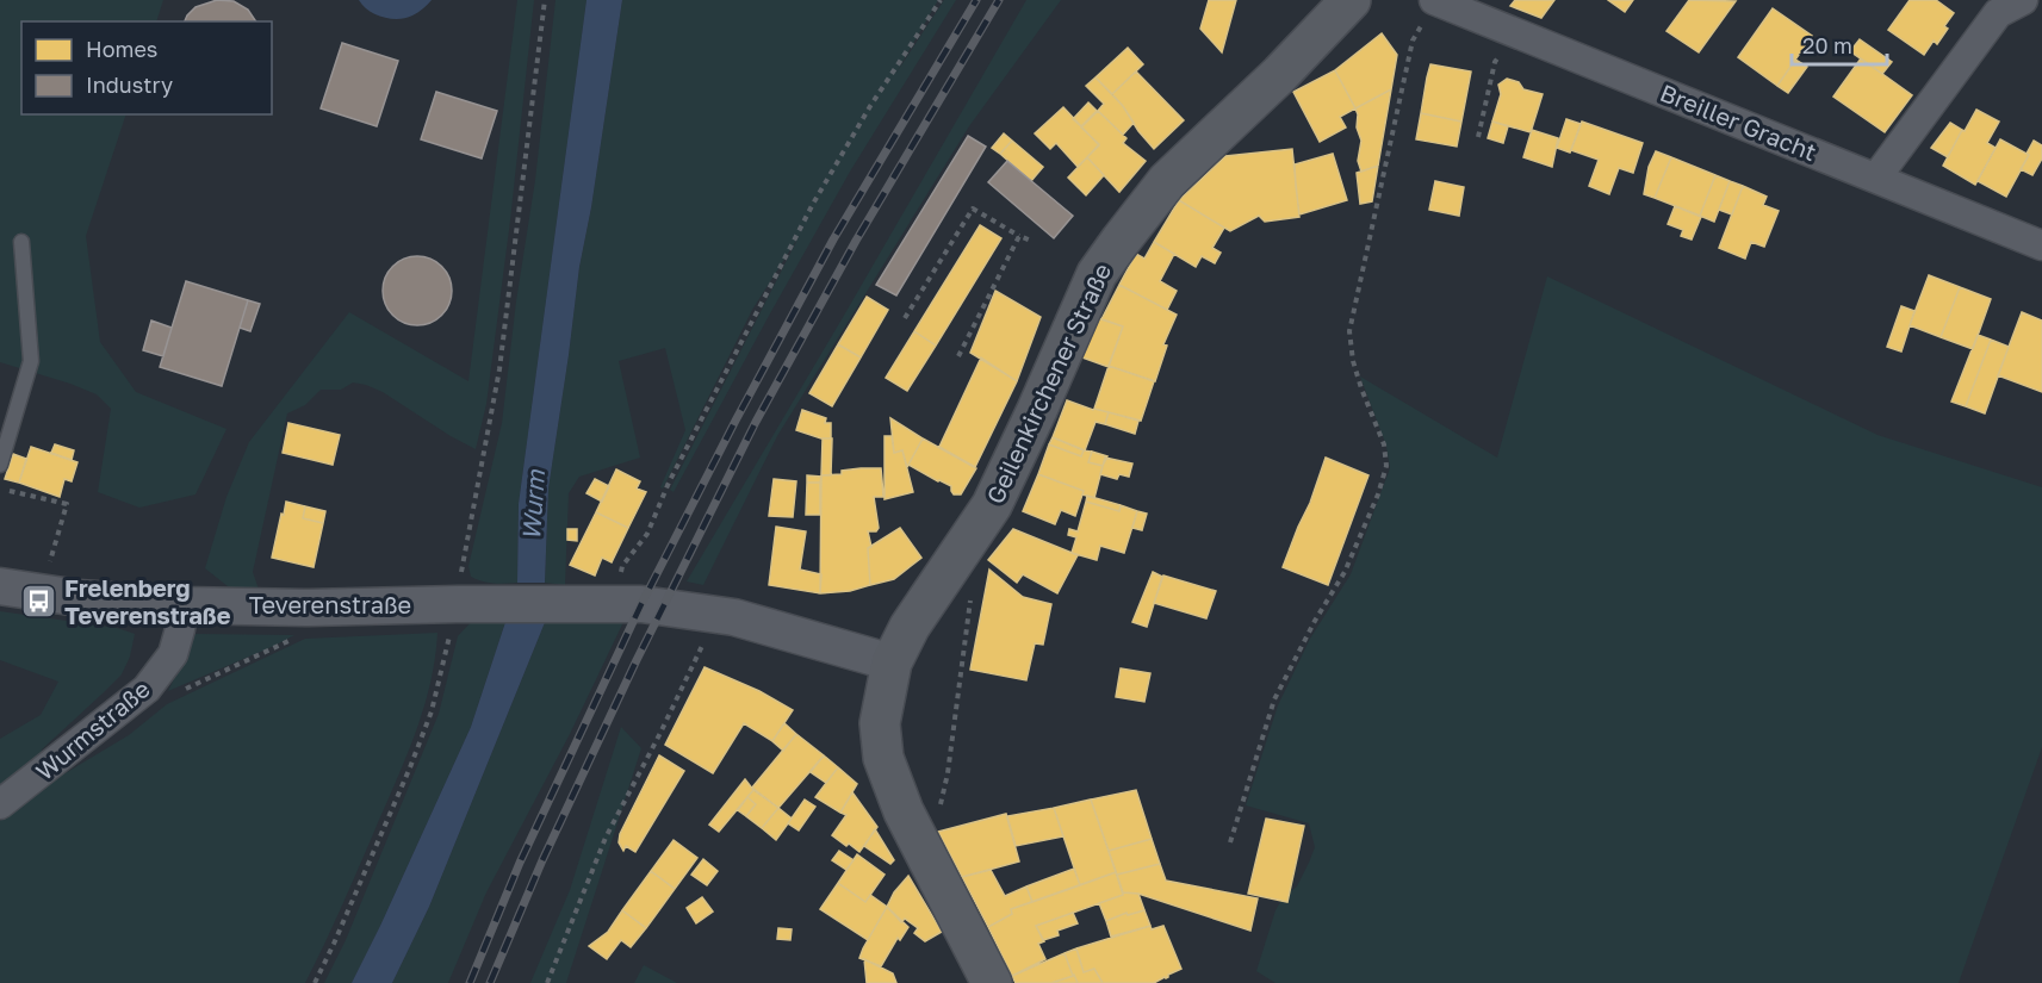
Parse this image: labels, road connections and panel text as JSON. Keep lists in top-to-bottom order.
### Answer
{
  "streets": {
    "main road": ["Geilenkirchener Straße"],
    "street": ["Breiller Gracht", "Teverenstraße", "Wurmstraße"]
  },
  "crossings": [
    ["Teverenstraße", "Wurmstraße"]
  ],
  "water": ["Wurm"],
  "places": {
    "bus stop": ["Frelenberg Teverenstraße"]
  },
  "legend": ["Homes", "Industry"],
  "scale_bar": "20 m"
}
